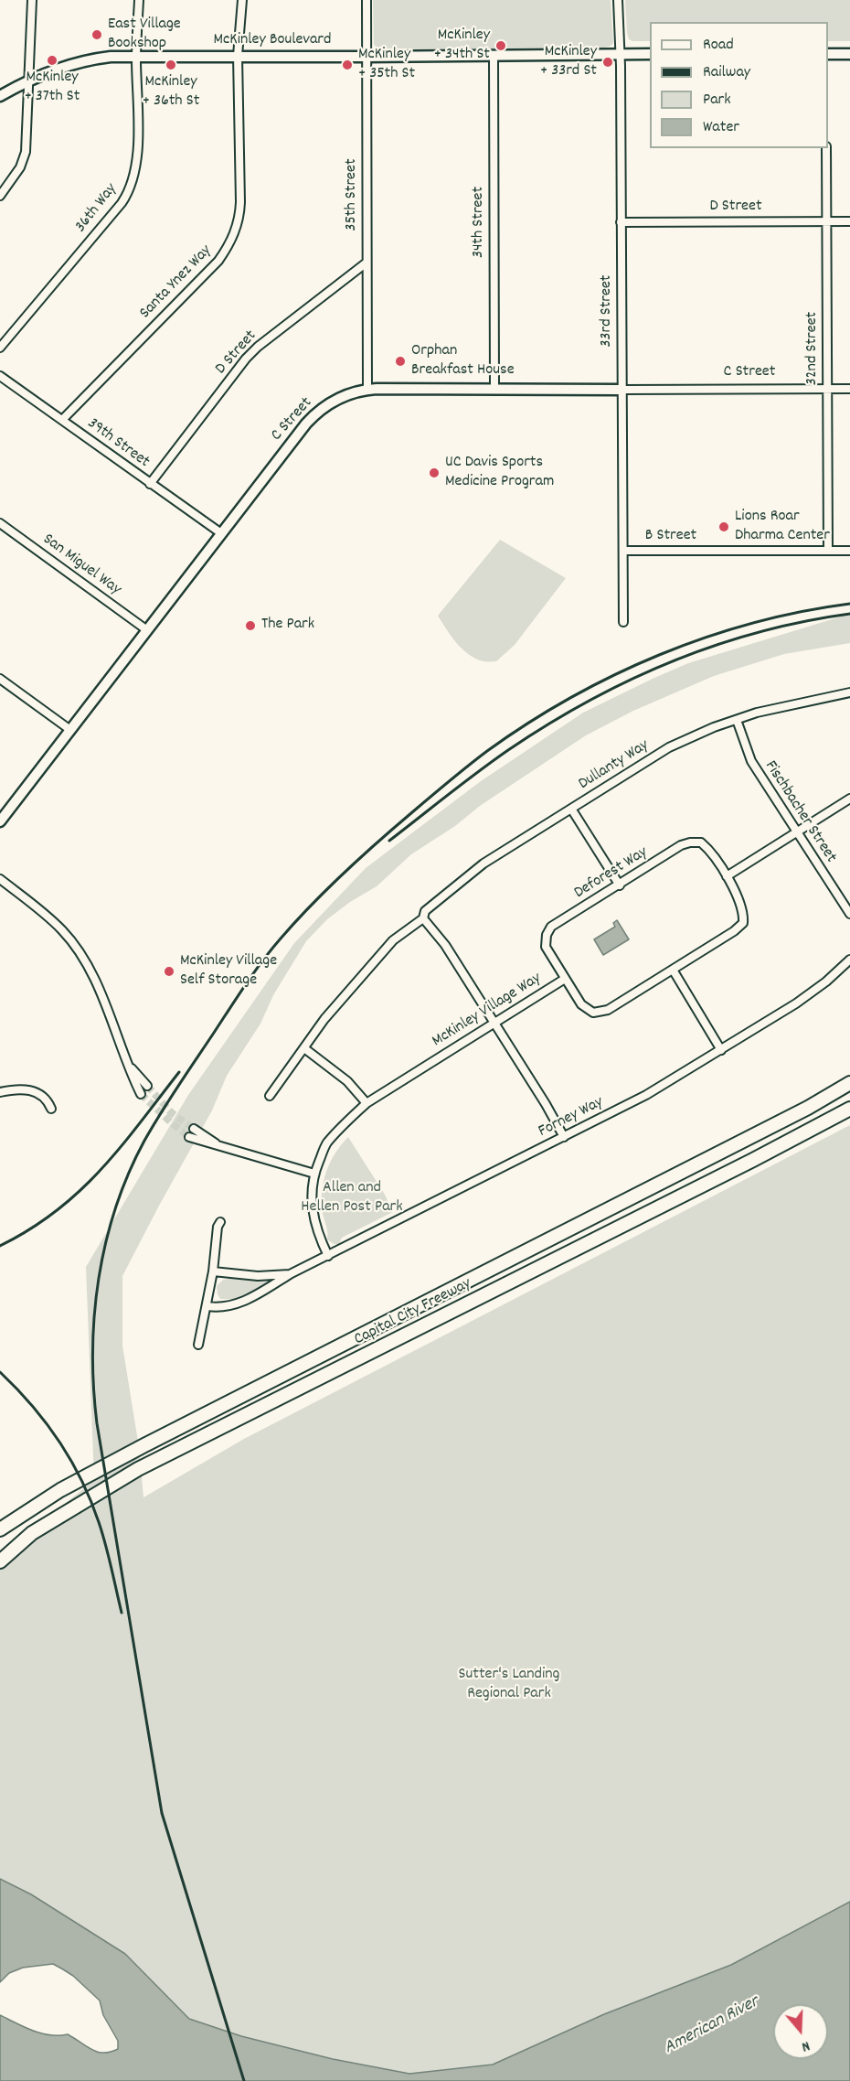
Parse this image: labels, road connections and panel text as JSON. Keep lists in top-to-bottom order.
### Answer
{
  "streets": {
    "highway": ["Capital City Freeway"],
    "street": [
      "McKinley Boulevard",
      "35th Street",
      "D Street",
      "36th Way",
      "34th Street",
      "Santa Ynez Way",
      "33rd Street",
      "32nd Street",
      "C Street",
      "39th Street",
      "B Street",
      "San Miguel Way",
      "Dullanty Way",
      "Fischbacher Street",
      "Deforest Way",
      "McKinley Village Way",
      "Forney Way"
    ]
  },
  "crossings": [
    ["McKinley Boulevard", "35th Street"],
    ["McKinley Boulevard", "36th Way"],
    ["McKinley Boulevard", "34th Street"],
    ["McKinley Boulevard", "Santa Ynez Way"],
    ["McKinley Boulevard", "33rd Street"],
    ["35th Street", "D Street"],
    ["35th Street", "C Street"],
    ["D Street", "33rd Street"],
    ["D Street", "32nd Street"],
    ["D Street", "39th Street"],
    ["34th Street", "C Street"],
    ["Santa Ynez Way", "39th Street"],
    ["33rd Street", "C Street"],
    ["33rd Street", "B Street"],
    ["32nd Street", "C Street"],
    ["32nd Street", "B Street"],
    ["C Street", "39th Street"],
    ["C Street", "San Miguel Way"],
    ["Dullanty Way", "Fischbacher Street"],
    ["Deforest Way", "McKinley Village Way"],
    ["McKinley Village Way", "Forney Way"]
  ],
  "water": ["American River"],
  "parks": ["Allen and Hellen Post Park", "Sutter's Landing Regional Park"],
  "places": [
    "East Village Bookshop",
    "McKinley + 34th St",
    "McKinley + 37th St",
    "McKinley + 33rd St",
    "McKinley + 36th St",
    "McKinley + 35th St",
    "Orphan Breakfast House",
    "UC Davis Sports Medicine Program",
    "Lions Roar Dharma Center",
    "The Park",
    "McKinley Village Self Storage"
  ],
  "legend": [
    "Road",
    "Railway",
    "Park",
    "Water"
  ],
  "north": "bottom"
}
